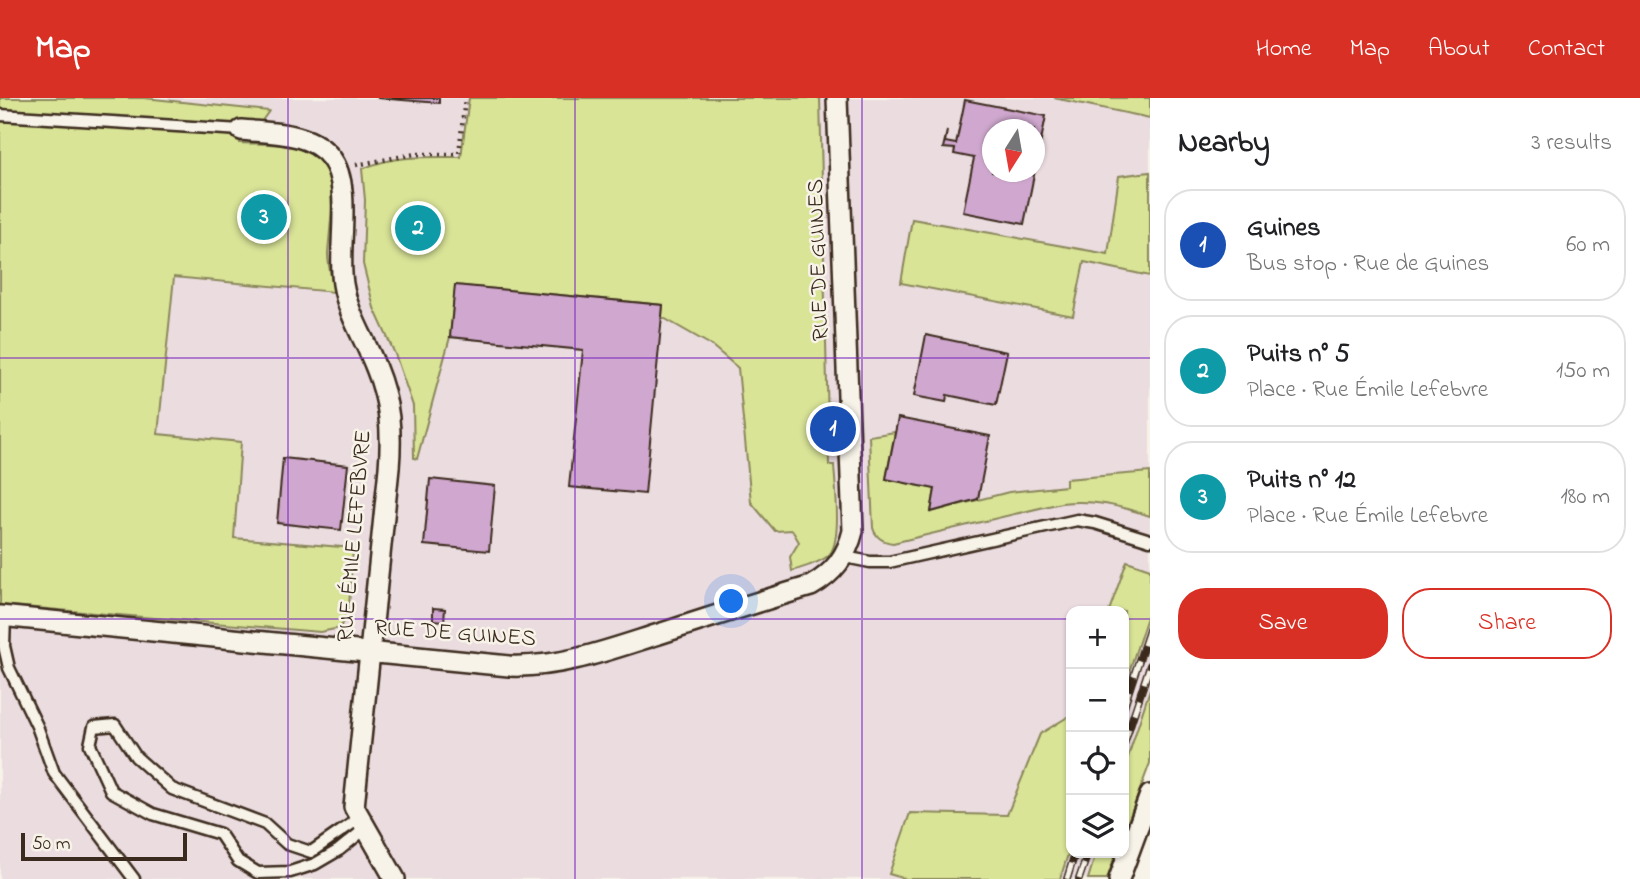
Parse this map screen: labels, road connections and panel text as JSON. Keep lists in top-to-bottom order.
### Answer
{
  "streets": {
    "street": ["RUE DE GUINES", "RUE ÉMILE LEFEBVRE"]
  },
  "crossings": [
    ["RUE DE GUINES", "RUE ÉMILE LEFEBVRE"]
  ],
  "scale_bar": "50 m",
  "north": "bottom",
  "page": {
    "header": "Map",
    "nav": [
      "Home",
      "Map",
      "About",
      "Contact"
    ],
    "heading": ["Nearby", "3 results"],
    "list": [
      {
        "mark": "1",
        "name": "Guines",
        "note": "Bus stop · Rue de Guines",
        "value": "60 m"
      },
      {
        "mark": "2",
        "name": "Puits n° 5",
        "note": "Place · Rue Émile Lefebvre",
        "value": "150 m"
      },
      {
        "mark": "3",
        "name": "Puits n° 12",
        "note": "Place · Rue Émile Lefebvre",
        "value": "180 m"
      }
    ],
    "pins": ["3", "2", "1"],
    "buttons": ["Save", "Share"],
    "map_buttons": ["+", "−"],
    "scale": "50 m"
  }
}
